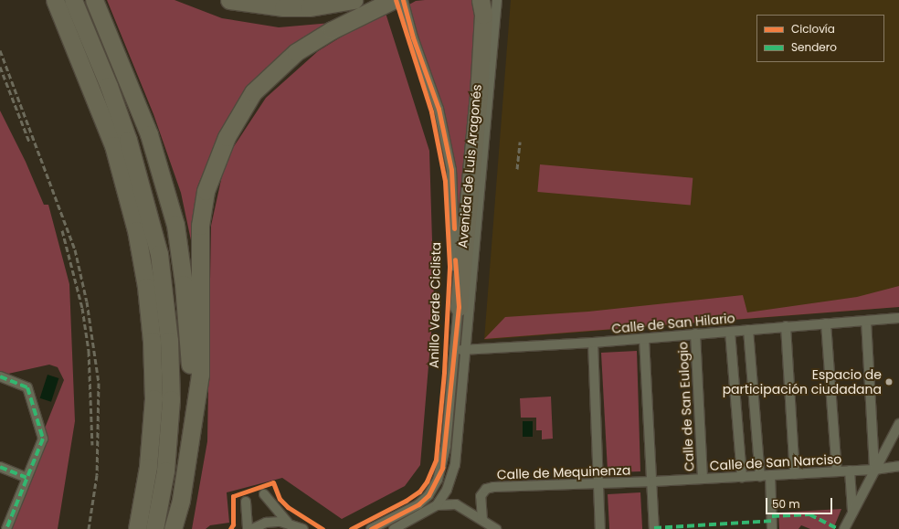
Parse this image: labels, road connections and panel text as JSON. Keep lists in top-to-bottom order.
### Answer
{
  "streets": {
    "street": [
      "Avenida de Luis Aragonés",
      "Calle de San Hilario",
      "Calle de San Eulogio",
      "Calle de San Narciso",
      "Calle de Mequinenza"
    ],
    "cycle path": ["Anillo Verde Ciclista"]
  },
  "crossings": [
    ["Avenida de Luis Aragonés", "Calle de San Hilario"],
    ["Calle de San Hilario", "Calle de San Eulogio"],
    ["Calle de San Eulogio", "Calle de San Narciso"],
    ["Calle de San Narciso", "Calle de Mequinenza"]
  ],
  "places": ["Espacio de participación ciudadana"],
  "legend": ["Ciclovía", "Sendero"],
  "scale_bar": "50 m"
}
